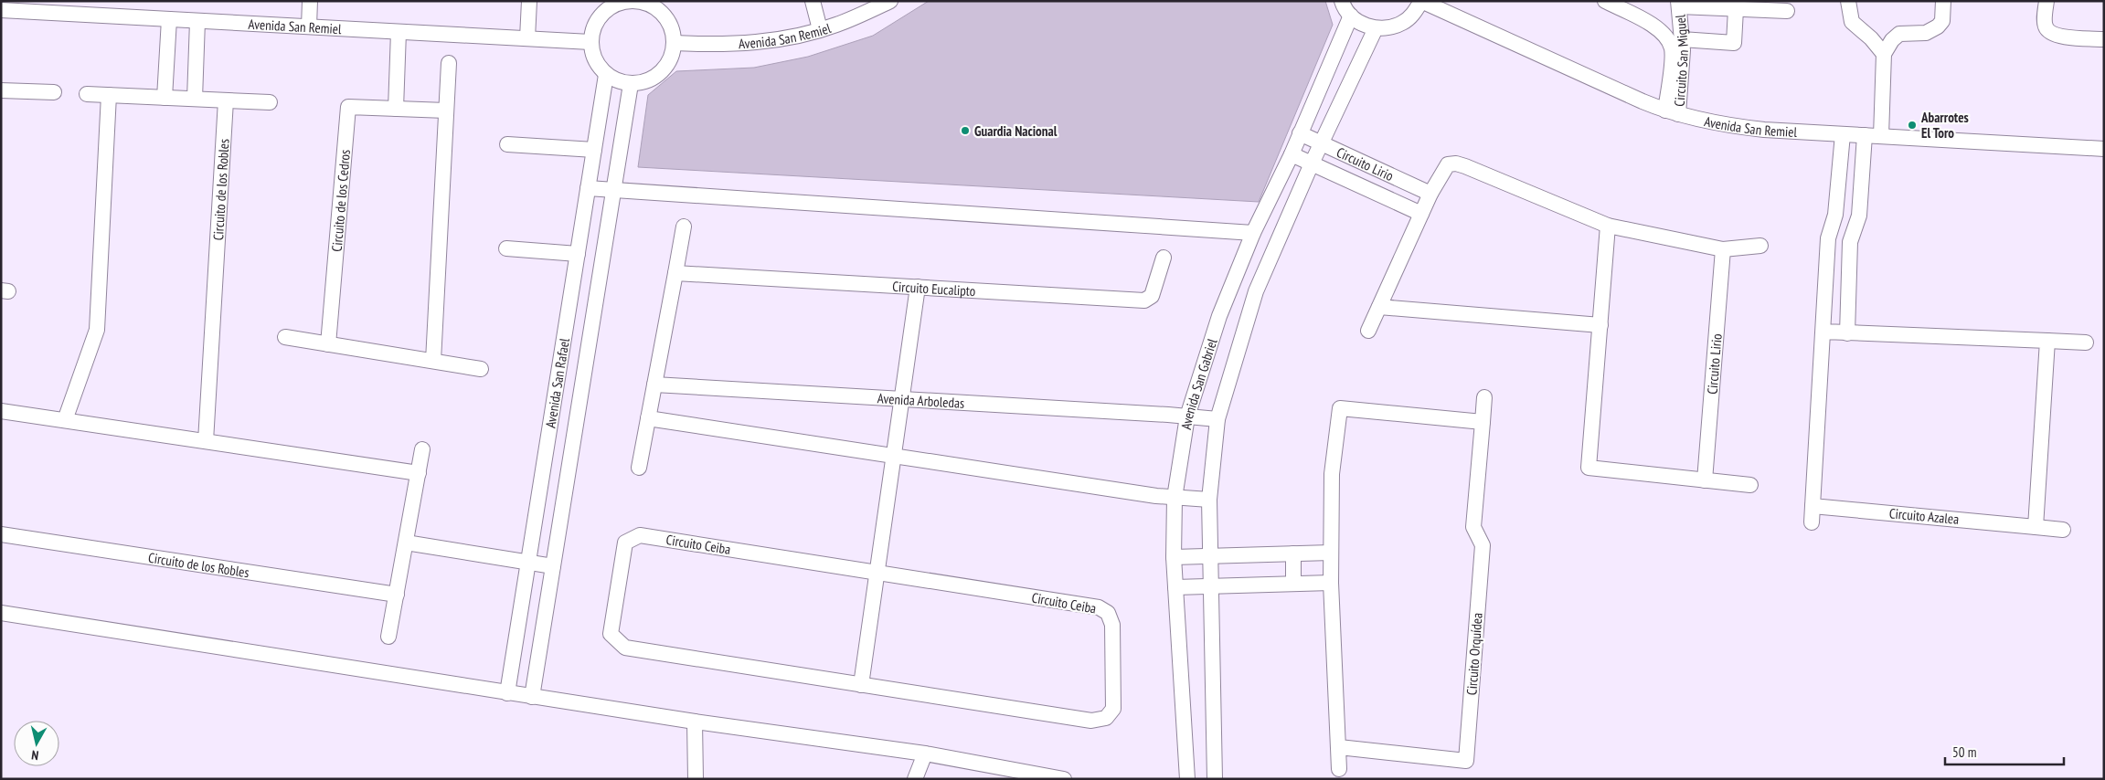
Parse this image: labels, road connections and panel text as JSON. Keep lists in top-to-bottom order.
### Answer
{
  "streets": {
    "street": [
      "Avenida San Remiel",
      "Circuito San Miguel",
      "Circuito Lirio",
      "Circuito de los Robles",
      "Circuito de los Cedros",
      "Circuito Eucalipto",
      "Avenida San Rafael",
      "Avenida San Gabriel",
      "Avenida Arboledas",
      "Circuito Azalea",
      "Circuito Ceiba",
      "Circuito Orquídea"
    ]
  },
  "crossings": [
    ["Avenida San Remiel", "Circuito San Miguel"],
    ["Avenida San Remiel", "Avenida San Rafael"],
    ["Avenida San Remiel", "Avenida San Gabriel"],
    ["Circuito Lirio", "Avenida San Gabriel"],
    ["Avenida San Gabriel", "Avenida Arboledas"]
  ],
  "places": ["Abarrotes El Toro", "Guardia Nacional"],
  "scale_bar": "50 m",
  "north": "bottom"
}
